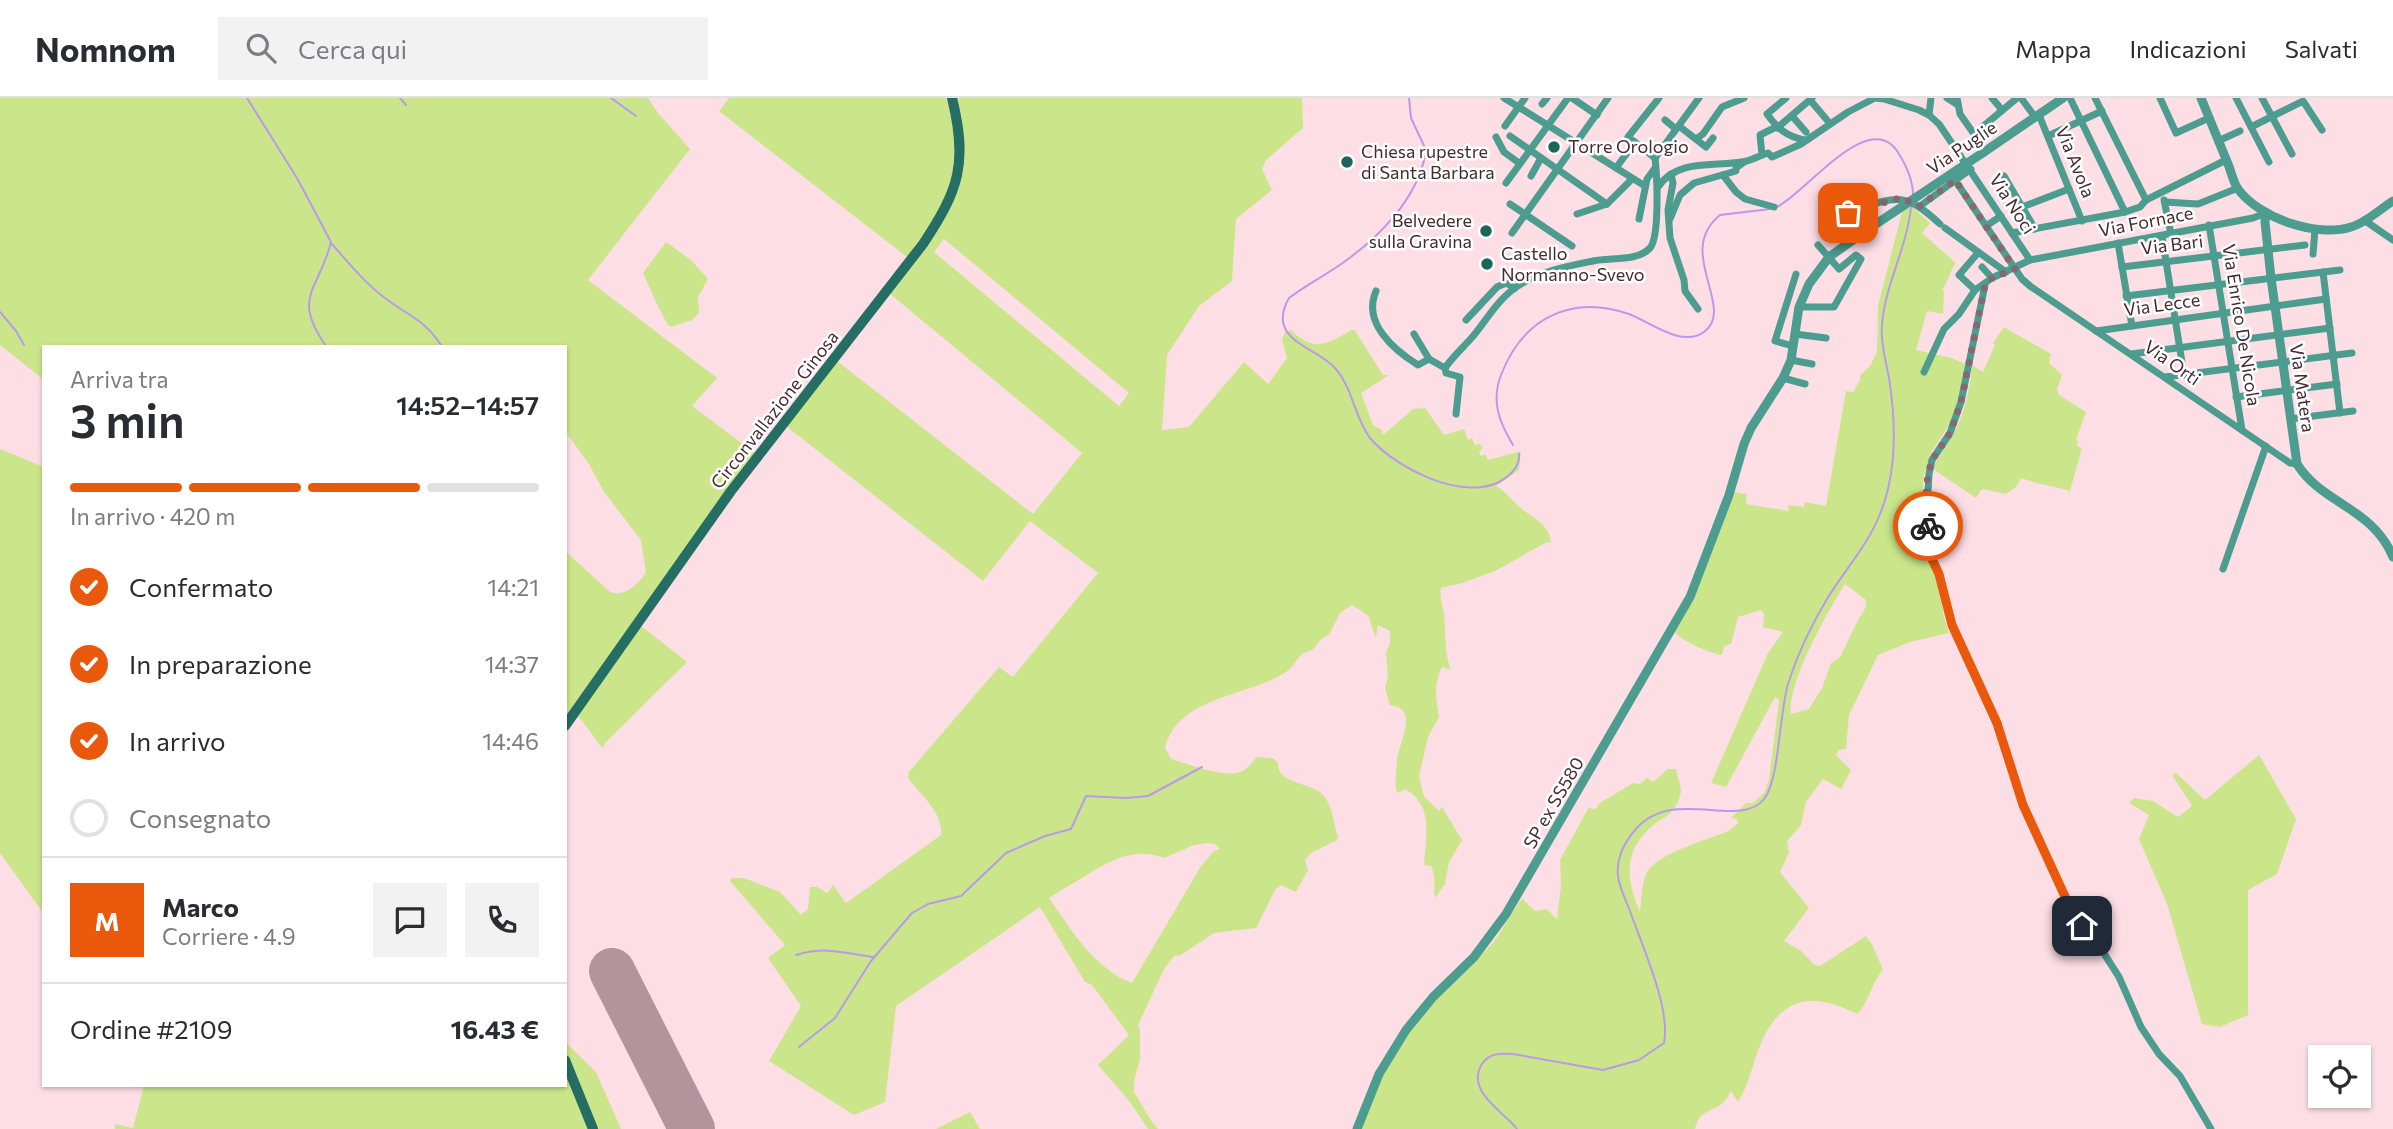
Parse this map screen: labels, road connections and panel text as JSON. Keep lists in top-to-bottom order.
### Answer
{
  "streets": {
    "main road": ["Circonvallazione Ginosa"],
    "street": [
      "Via Puglie",
      "Via Avola",
      "Via Noci",
      "Via Fornace",
      "Via Bari",
      "Via Lecce",
      "Via Enrico De Nicola",
      "Via Orti",
      "Via Matera",
      "SP ex SS580"
    ]
  },
  "crossings": [
    ["Via Puglie", "Via Avola"],
    ["Via Puglie", "SP ex SS580"],
    ["Via Noci", "Via Fornace"],
    ["Via Fornace", "Via Enrico De Nicola"],
    ["Via Fornace", "Via Orti"],
    ["Via Fornace", "Via Matera"],
    ["Via Bari", "Via Enrico De Nicola"],
    ["Via Bari", "Via Matera"],
    ["Via Lecce", "Via Enrico De Nicola"],
    ["Via Lecce", "Via Orti"],
    ["Via Lecce", "Via Matera"],
    ["Via Enrico De Nicola", "Via Orti"],
    ["Via Orti", "Via Matera"]
  ],
  "places": [
    "Torre Orologio",
    "Chiesa rupestre di Santa Barbara",
    "Belvedere sulla Gravina",
    "Castello Normanno-Svevo"
  ],
  "page": {
    "header": "Nomnom",
    "search": "Cerca qui",
    "nav": ["Mappa", "Indicazioni", "Salvati"],
    "heading": ["3 min", "Arriva tra", "14:52–14:57"],
    "panel": [
      "Marco",
      "Corriere · 4.9",
      "Ordine #2109",
      "16.43 €"
    ],
    "bar": "In arrivo · 420 m",
    "list": [
      ["Confermato", "14:21"],
      ["In preparazione", "14:37"],
      ["In arrivo", "14:46"],
      "Consegnato"
    ],
    "round": "M"
  }
}
